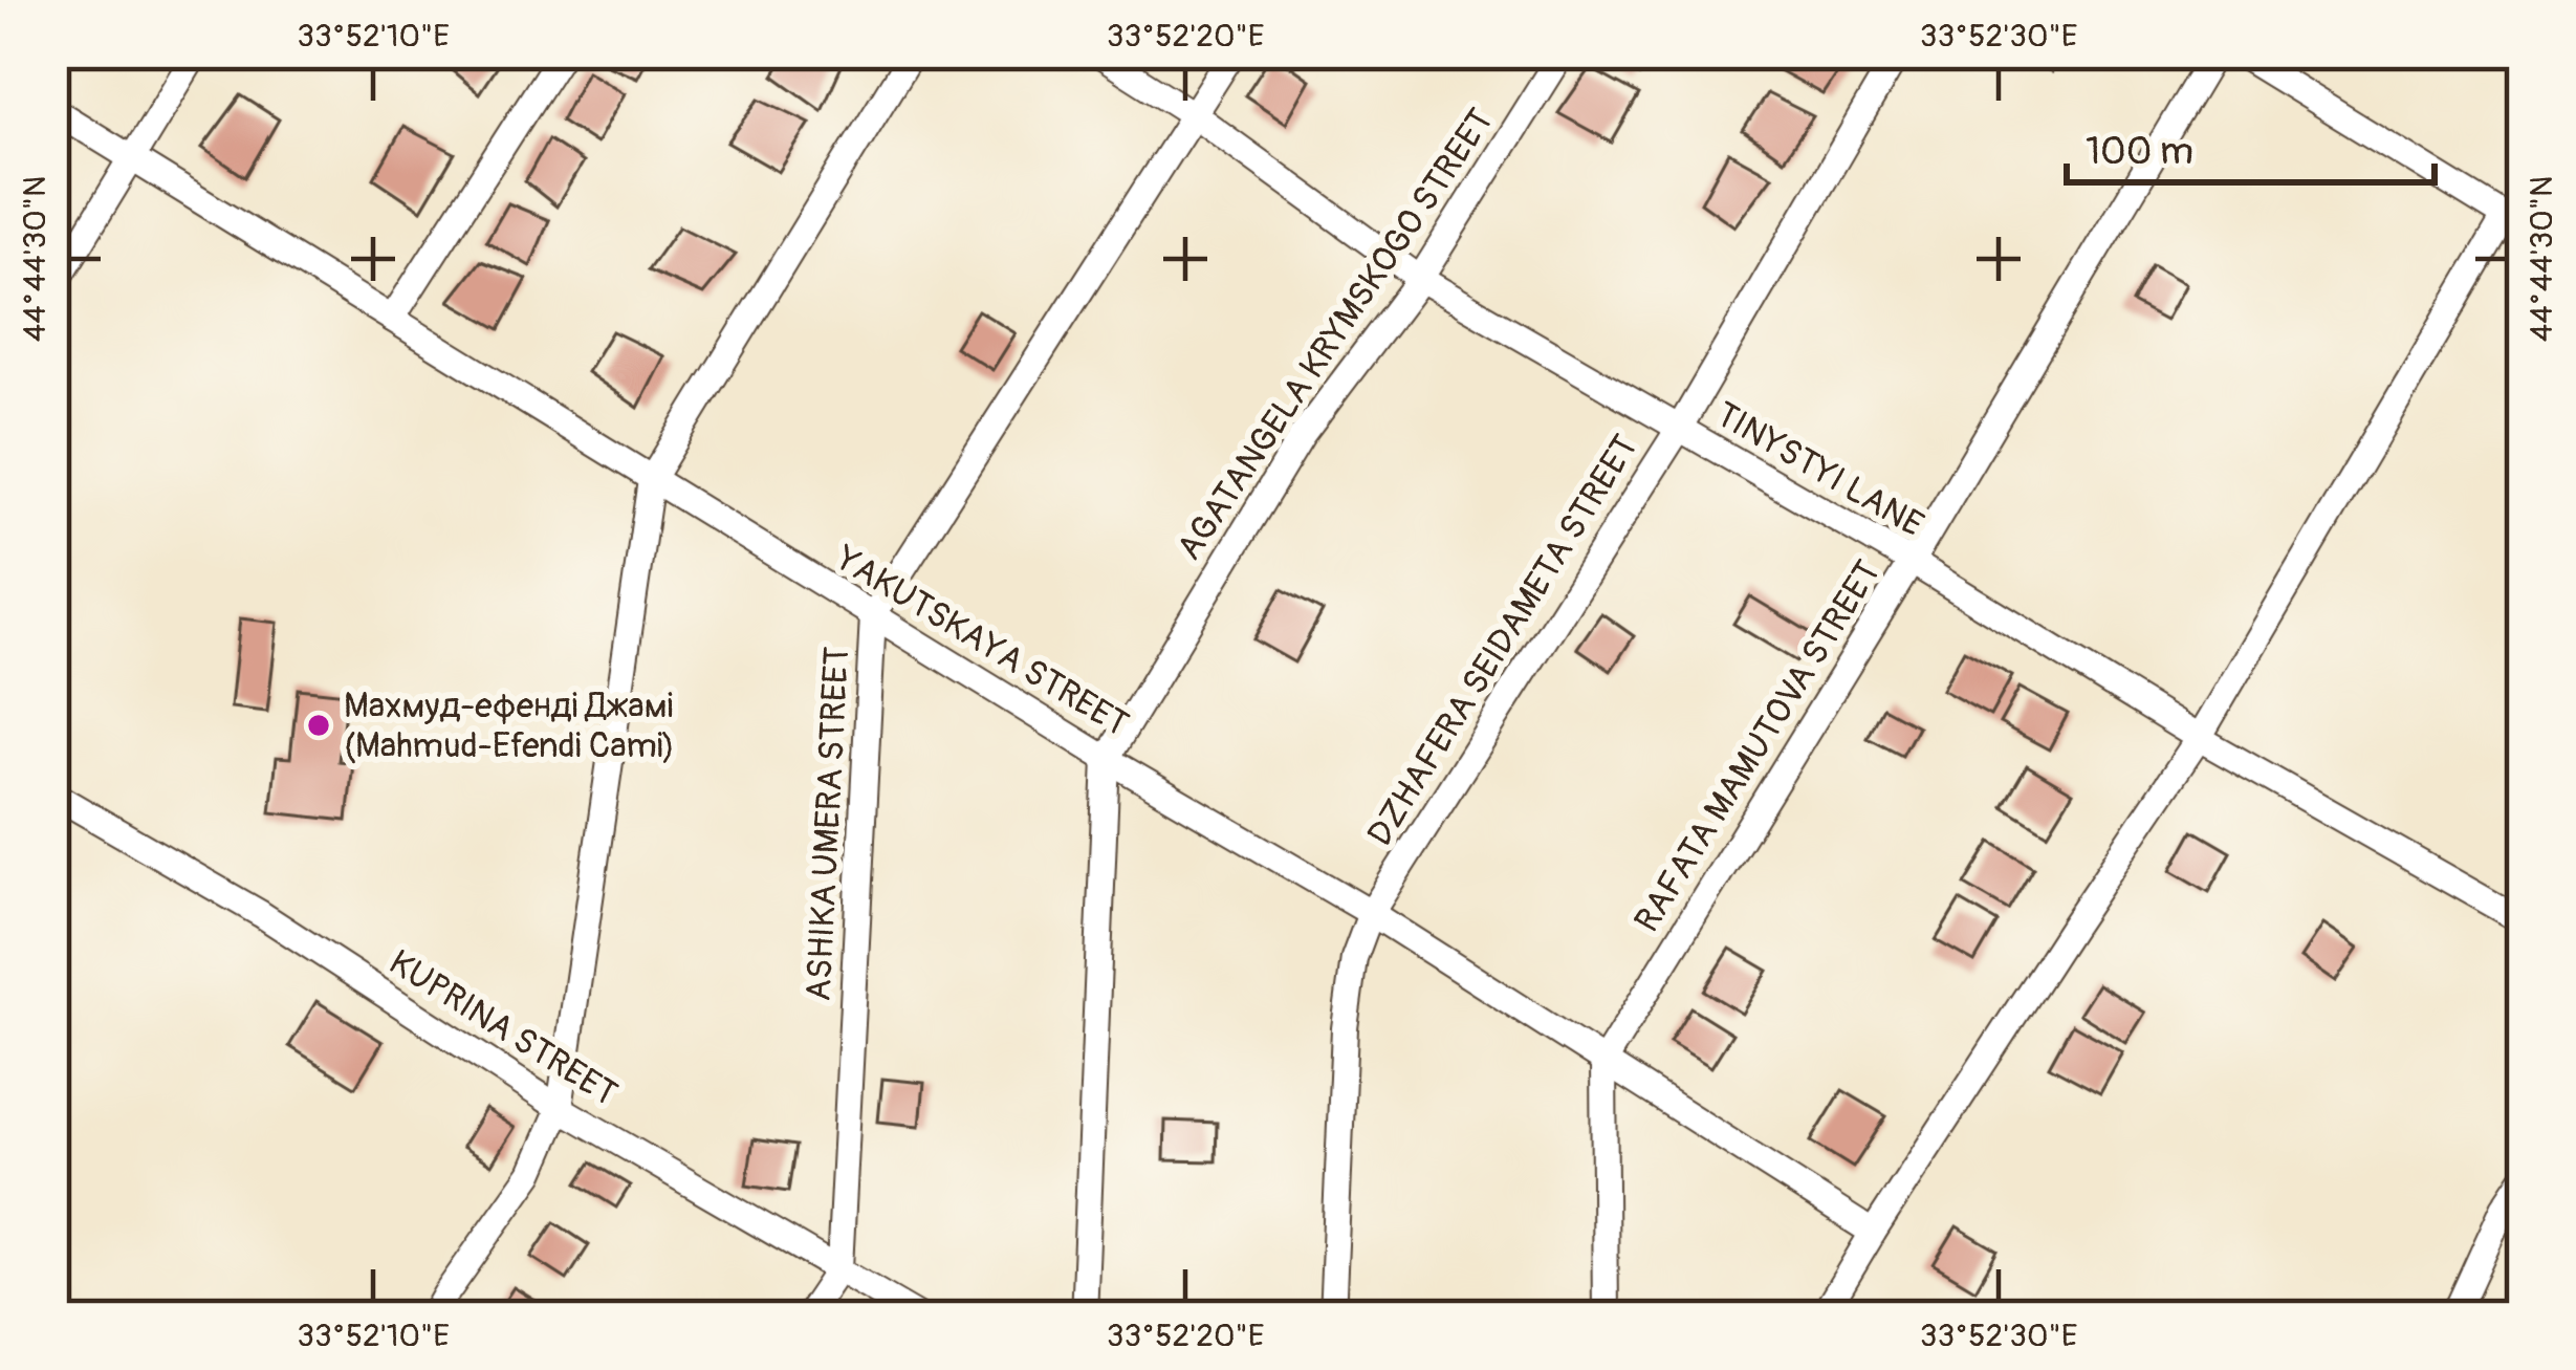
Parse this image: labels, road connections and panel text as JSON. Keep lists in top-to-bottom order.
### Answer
{
  "streets": {
    "street": [
      "AGATANGELA KRYMSKOGO STREET",
      "TINYSTYI LANE",
      "DZHAFERA SEIDAMETA STREET",
      "YAKUTSKAYA STREET",
      "RAFATA MAMUTOVA STREET",
      "ASHIKA UMERA STREET",
      "KUPRINA STREET"
    ]
  },
  "crossings": [
    ["AGATANGELA KRYMSKOGO STREET", "TINYSTYI LANE"],
    ["AGATANGELA KRYMSKOGO STREET", "YAKUTSKAYA STREET"],
    ["TINYSTYI LANE", "DZHAFERA SEIDAMETA STREET"],
    ["TINYSTYI LANE", "RAFATA MAMUTOVA STREET"],
    ["TINYSTYI LANE", "ASHIKA UMERA STREET"],
    ["DZHAFERA SEIDAMETA STREET", "YAKUTSKAYA STREET"],
    ["YAKUTSKAYA STREET", "RAFATA MAMUTOVA STREET"],
    ["YAKUTSKAYA STREET", "ASHIKA UMERA STREET"],
    ["ASHIKA UMERA STREET", "KUPRINA STREET"]
  ],
  "places": ["Махмуд-ефенді Джамі (Mahmud-Efendi Cami)"],
  "scale_bar": "100 m",
  "coordinates": [
    "33°52'10\"E",
    "33°52'20\"E",
    "33°52'30\"E",
    "44°44'30\"N"
  ]
}
